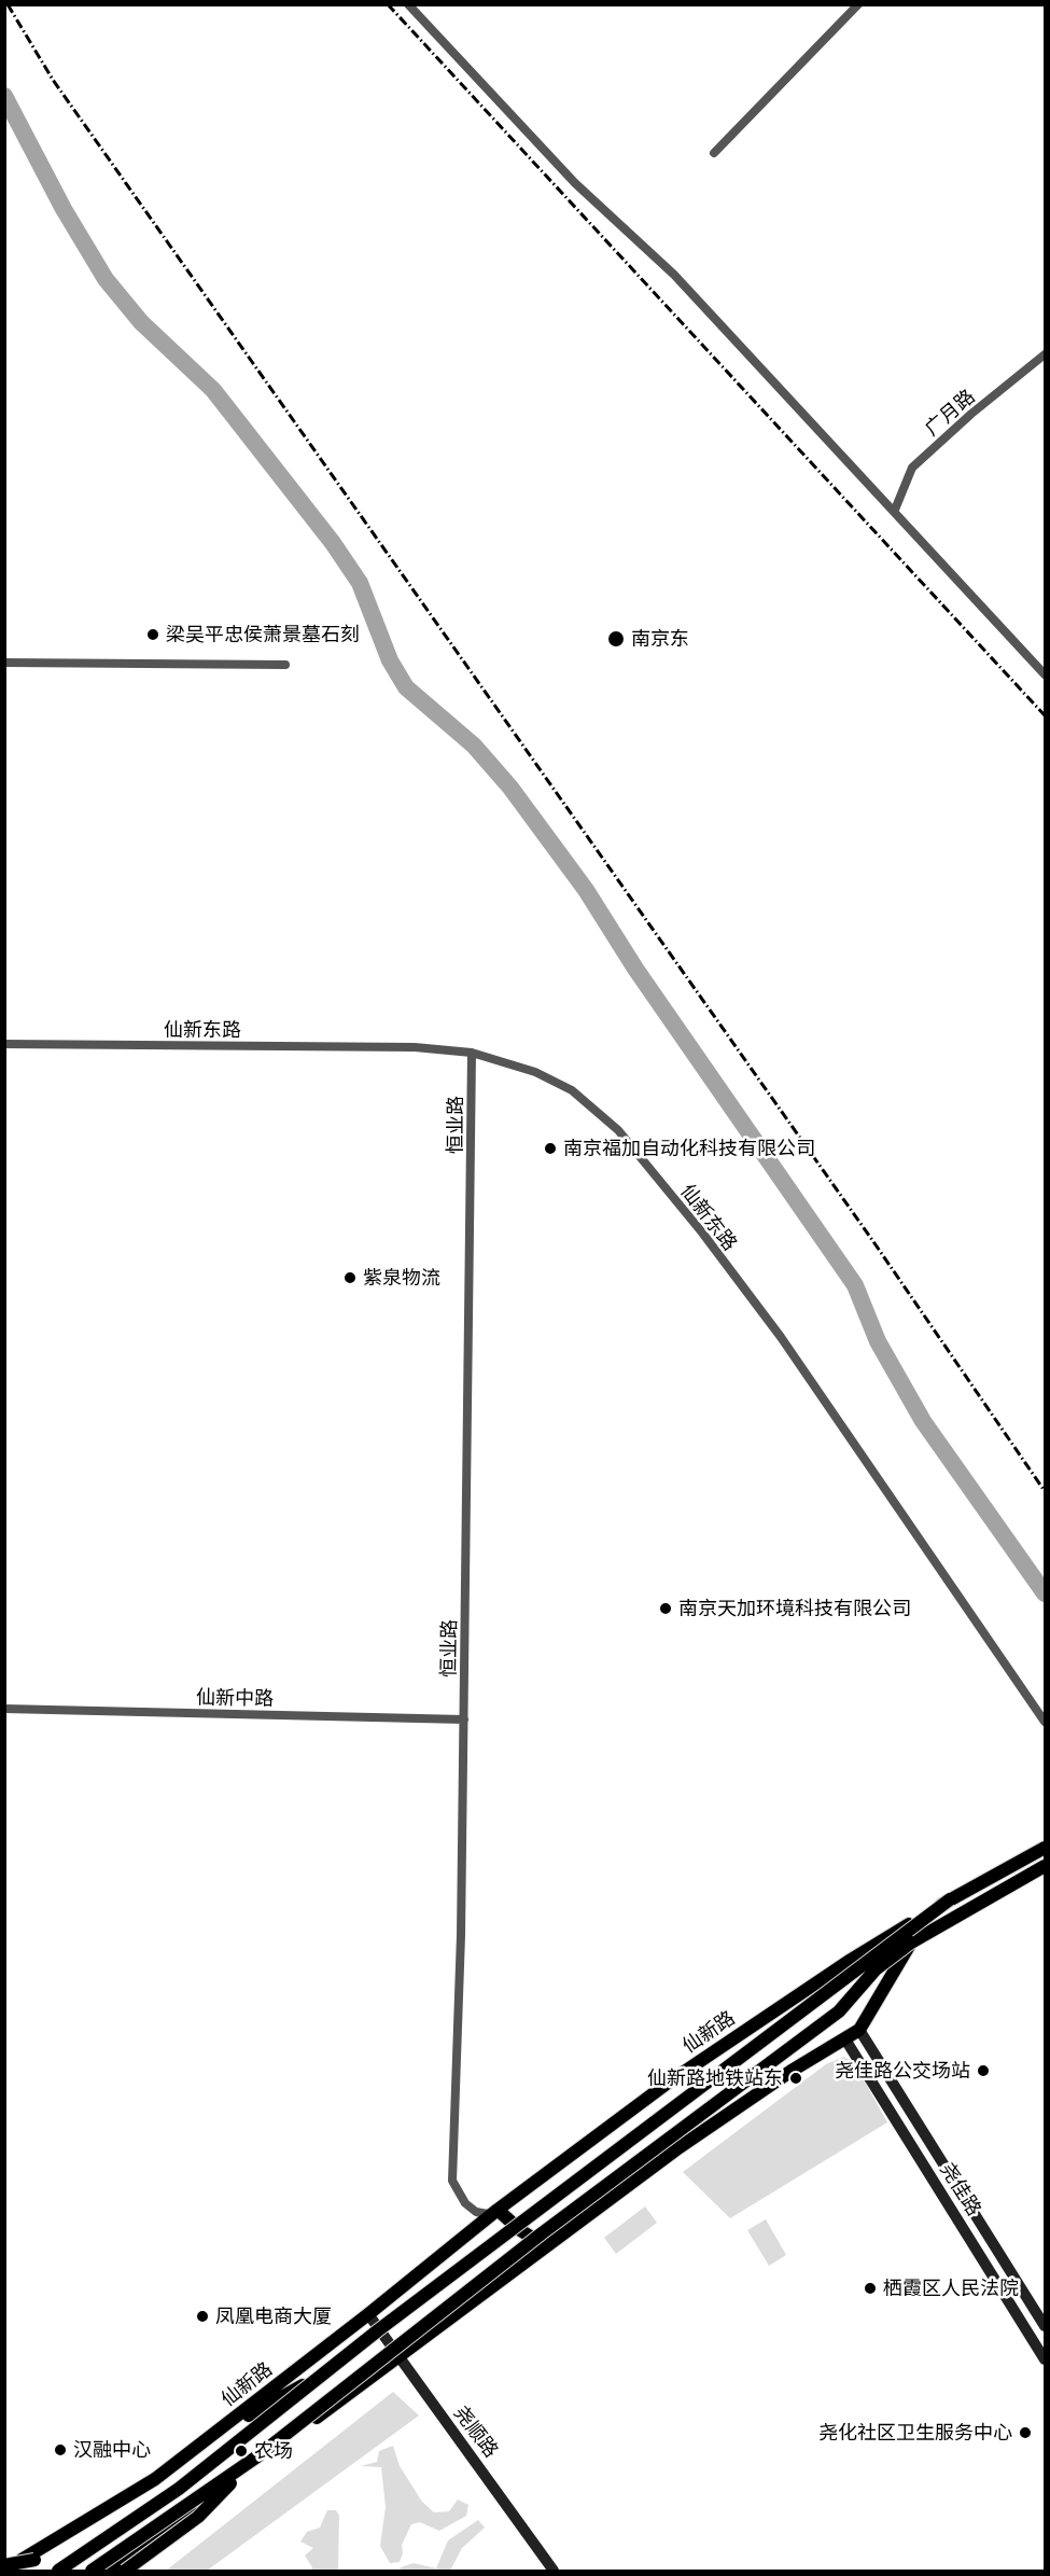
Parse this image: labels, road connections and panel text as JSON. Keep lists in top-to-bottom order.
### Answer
{
  "streets": {
    "main road": ["仙新路", "尧佳路", "尧顺路"],
    "street": [
      "广月路",
      "仙新东路",
      "恒业路",
      "仙新中路"
    ]
  },
  "crossings": [
    ["仙新东路", "恒业路"],
    ["恒业路", "仙新中路"],
    ["恒业路", "仙新路"],
    ["仙新路", "尧顺路"]
  ],
  "places": [
    "梁吴平忠侯萧景墓石刻",
    "南京东",
    "南京福加自动化科技有限公司",
    "紫泉物流",
    "南京天加环境科技有限公司",
    "尧佳路公交场站",
    "仙新路地铁站东",
    "栖霞区人民法院",
    "凤凰电商大厦",
    "尧化社区卫生服务中心",
    "汉融中心",
    "农场"
  ]
}
